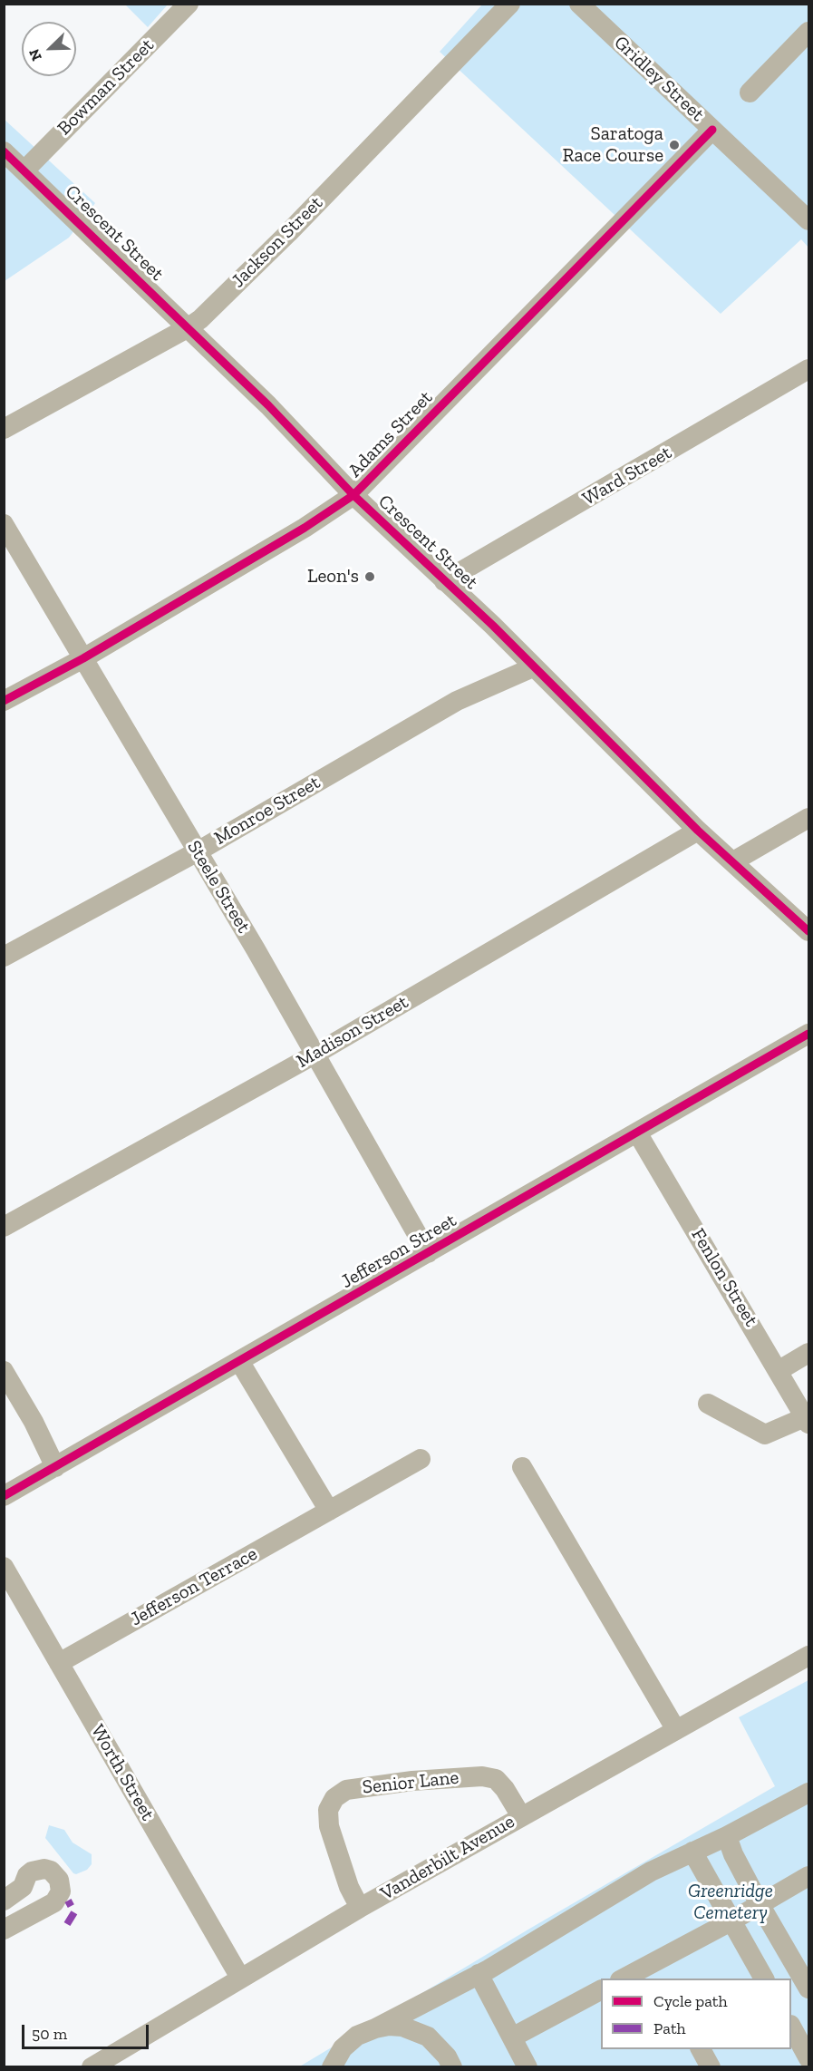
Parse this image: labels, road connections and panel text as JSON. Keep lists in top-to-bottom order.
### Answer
{
  "streets": {
    "street": [
      "Gridley Street",
      "Bowman Street",
      "Crescent Street",
      "Jackson Street",
      "Adams Street",
      "Ward Street",
      "Monroe Street",
      "Steele Street",
      "Madison Street",
      "Jefferson Street",
      "Fenlon Street",
      "Jefferson Terrace",
      "Worth Street",
      "Senior Lane",
      "Vanderbilt Avenue"
    ]
  },
  "crossings": [
    ["Gridley Street", "Adams Street"],
    ["Bowman Street", "Crescent Street"],
    ["Crescent Street", "Jackson Street"],
    ["Crescent Street", "Adams Street"],
    ["Crescent Street", "Ward Street"],
    ["Crescent Street", "Monroe Street"],
    ["Crescent Street", "Madison Street"],
    ["Adams Street", "Steele Street"],
    ["Monroe Street", "Steele Street"],
    ["Steele Street", "Madison Street"],
    ["Steele Street", "Jefferson Street"],
    ["Jefferson Street", "Fenlon Street"],
    ["Jefferson Terrace", "Worth Street"],
    ["Worth Street", "Vanderbilt Avenue"],
    ["Senior Lane", "Vanderbilt Avenue"]
  ],
  "parks": ["Greenridge Cemetery"],
  "places": ["Saratoga Race Course", "Leon's"],
  "legend": ["Cycle path", "Path"],
  "scale_bar": "50 m",
  "north": "bottom left"
}
